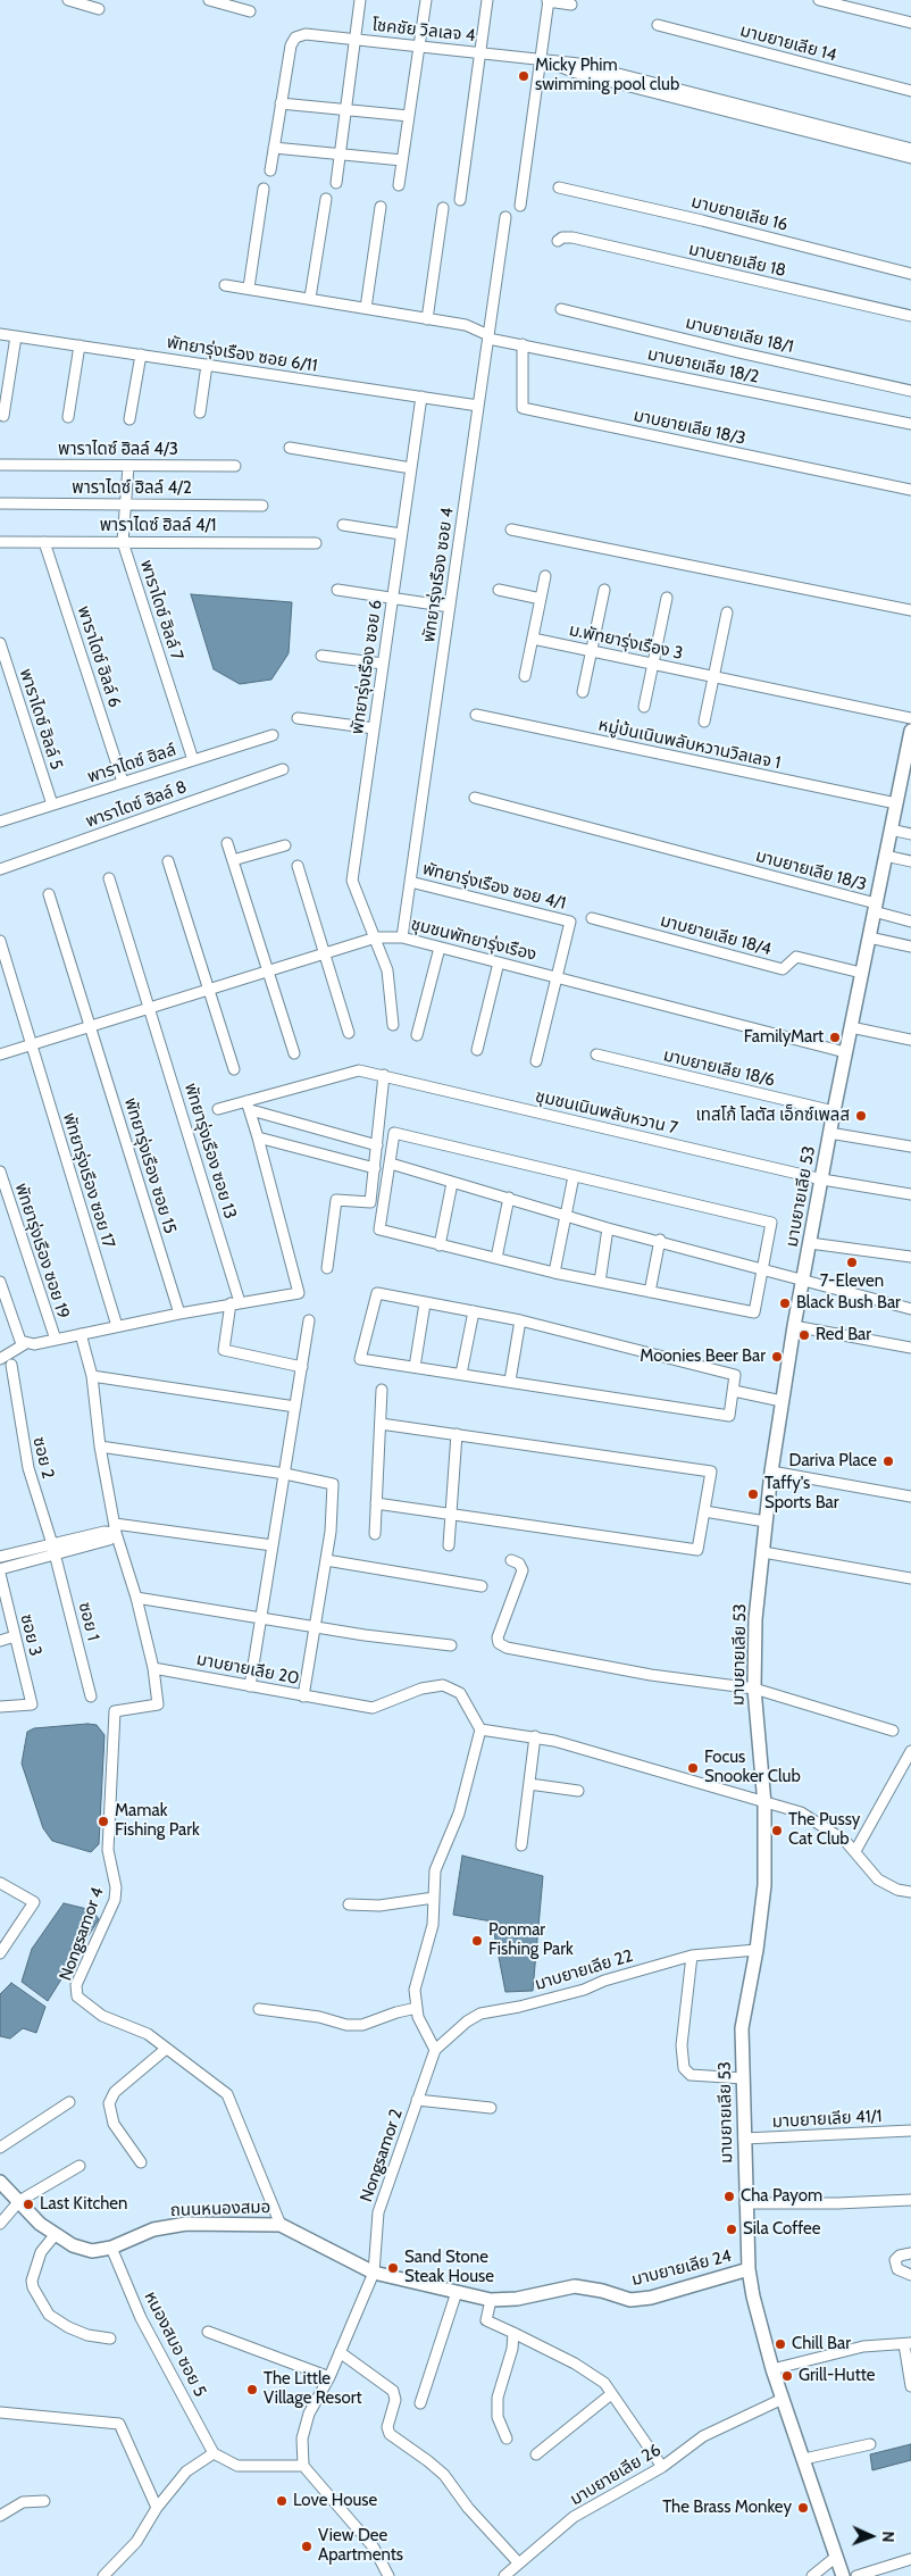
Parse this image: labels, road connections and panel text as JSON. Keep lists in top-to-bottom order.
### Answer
{
  "streets": {
    "street": [
      "โชคชัย วิลเลจ 4",
      "มาบยายเลีย 14",
      "มาบยายเลีย 16",
      "มาบยายเลีย 18",
      "มาบยายเลีย 18/1",
      "พัทยารุ่งเรือง ซอย 6/11",
      "มาบยายเลีย 18/2",
      "มาบยายเลีย 18/3",
      "พาราไดซ์ ฮิลล์ 4/3",
      "พาราไดซ์ ฮิลล์ 4/2",
      "พาราไดซ์ ฮิลล์ 4/1",
      "พัทยารุ่งเรือง ซอย 4",
      "พาราไดซ์ ฮิลล์ 7",
      "ม.พัทยารุ่งเรือง 3",
      "พาราไดซ์ ฮิลล์ 6",
      "พัทยารุ่งเรือง ซอย 6",
      "พาราไดซ์ ฮิลล์ 5",
      "หมู่บ้นเนินพลับหวานวิลเลจ 1",
      "พาราไดซ์ ฮิลล์",
      "พาราไดซ์ ฮิลล์ 8",
      "พัทยารุ่งเรือง ซอย 4/1",
      "มาบยายเลีย 18/4",
      "ชุมชนพัทยารุ่งเรือง",
      "มาบยายเลีย 18/6",
      "ชุมชนเนินพลับหวาน 7",
      "พัทยารุ่งเรือง ซอย 13",
      "พัทยารุ่งเรือง ซอย 15",
      "พัทยารุ่งเรือง ซอย 17",
      "มาบยายเลีย 53",
      "พัทยารุ่งเรือง ซอย 19",
      "ซอย 2",
      "ซอย 1",
      "ซอย 3",
      "มาบยายเลีย 20",
      "Nongsamor 4",
      "มาบยายเลีย 22",
      "มาบยายเลีย 41/1",
      "Nongsamor 2",
      "ถนนหนองสมอ",
      "มาบยายเลีย 24",
      "หนองสมอ ซอย 5",
      "มาบยายเลีย 26"
    ]
  },
  "crossings": [
    ["พัทยารุ่งเรือง ซอย 6/11", "พัทยารุ่งเรือง ซอย 4"],
    ["พัทยารุ่งเรือง ซอย 6/11", "พัทยารุ่งเรือง ซอย 6"],
    ["มาบยายเลีย 18/2", "มาบยายเลีย 18/3"],
    ["มาบยายเลีย 18/2", "พัทยารุ่งเรือง ซอย 4"],
    ["มาบยายเลีย 18/3", "มาบยายเลีย 53"],
    ["พาราไดซ์ ฮิลล์ 4/3", "พาราไดซ์ ฮิลล์ 7"],
    ["พาราไดซ์ ฮิลล์ 4/2", "พาราไดซ์ ฮิลล์ 7"],
    ["พาราไดซ์ ฮิลล์ 4/1", "พาราไดซ์ ฮิลล์ 7"],
    ["พาราไดซ์ ฮิลล์ 4/1", "พาราไดซ์ ฮิลล์ 6"],
    ["พัทยารุ่งเรือง ซอย 4", "พัทยารุ่งเรือง ซอย 4/1"],
    ["พัทยารุ่งเรือง ซอย 4", "ชุมชนพัทยารุ่งเรือง"],
    ["พาราไดซ์ ฮิลล์ 7", "พาราไดซ์ ฮิลล์"],
    ["พาราไดซ์ ฮิลล์ 6", "พาราไดซ์ ฮิลล์"],
    ["พัทยารุ่งเรือง ซอย 6", "ชุมชนพัทยารุ่งเรือง"],
    ["พาราไดซ์ ฮิลล์ 5", "พาราไดซ์ ฮิลล์"],
    ["หมู่บ้นเนินพลับหวานวิลเลจ 1", "มาบยายเลีย 53"],
    ["พัทยารุ่งเรือง ซอย 4/1", "ชุมชนพัทยารุ่งเรือง"],
    ["มาบยายเลีย 18/4", "มาบยายเลีย 53"],
    ["ชุมชนพัทยารุ่งเรือง", "พัทยารุ่งเรือง ซอย 13"],
    ["ชุมชนพัทยารุ่งเรือง", "พัทยารุ่งเรือง ซอย 15"],
    ["ชุมชนพัทยารุ่งเรือง", "พัทยารุ่งเรือง ซอย 17"],
    ["ชุมชนพัทยารุ่งเรือง", "มาบยายเลีย 53"],
    ["มาบยายเลีย 18/6", "มาบยายเลีย 53"],
    ["ชุมชนเนินพลับหวาน 7", "มาบยายเลีย 53"],
    ["มาบยายเลีย 53", "มาบยายเลีย 22"],
    ["มาบยายเลีย 53", "มาบยายเลีย 41/1"],
    ["มาบยายเลีย 53", "มาบยายเลีย 24"],
    ["มาบยายเลีย 53", "มาบยายเลีย 26"],
    ["ซอย 2", "ซอย 1"],
    ["มาบยายเลีย 20", "Nongsamor 4"],
    ["Nongsamor 4", "ถนนหนองสมอ"],
    ["มาบยายเลีย 22", "Nongsamor 2"],
    ["Nongsamor 2", "ถนนหนองสมอ"],
    ["ถนนหนองสมอ", "มาบยายเลีย 24"],
    ["ถนนหนองสมอ", "หนองสมอ ซอย 5"]
  ],
  "places": [
    "Micky Phim swimming pool club",
    "FamilyMart",
    "เทสโก้ โลตัส เอ็กซ์เพลส",
    "7-Eleven",
    "Black Bush Bar",
    "Red Bar",
    "Moonies Beer Bar",
    "Dariva Place",
    "Taffy's Sports Bar",
    "Focus Snooker Club",
    "Mamak Fishing Park",
    "The Pussy Cat Club",
    "Ponmar Fishing Park",
    "Cha Payom",
    "Last Kitchen",
    "Sila Coffee",
    "Sand Stone Steak House",
    "Chill Bar",
    "Grill-Hutte",
    "The Little Village Resort",
    "Love House",
    "The Brass Monkey",
    "View Dee Apartments"
  ],
  "north": "right"
}
